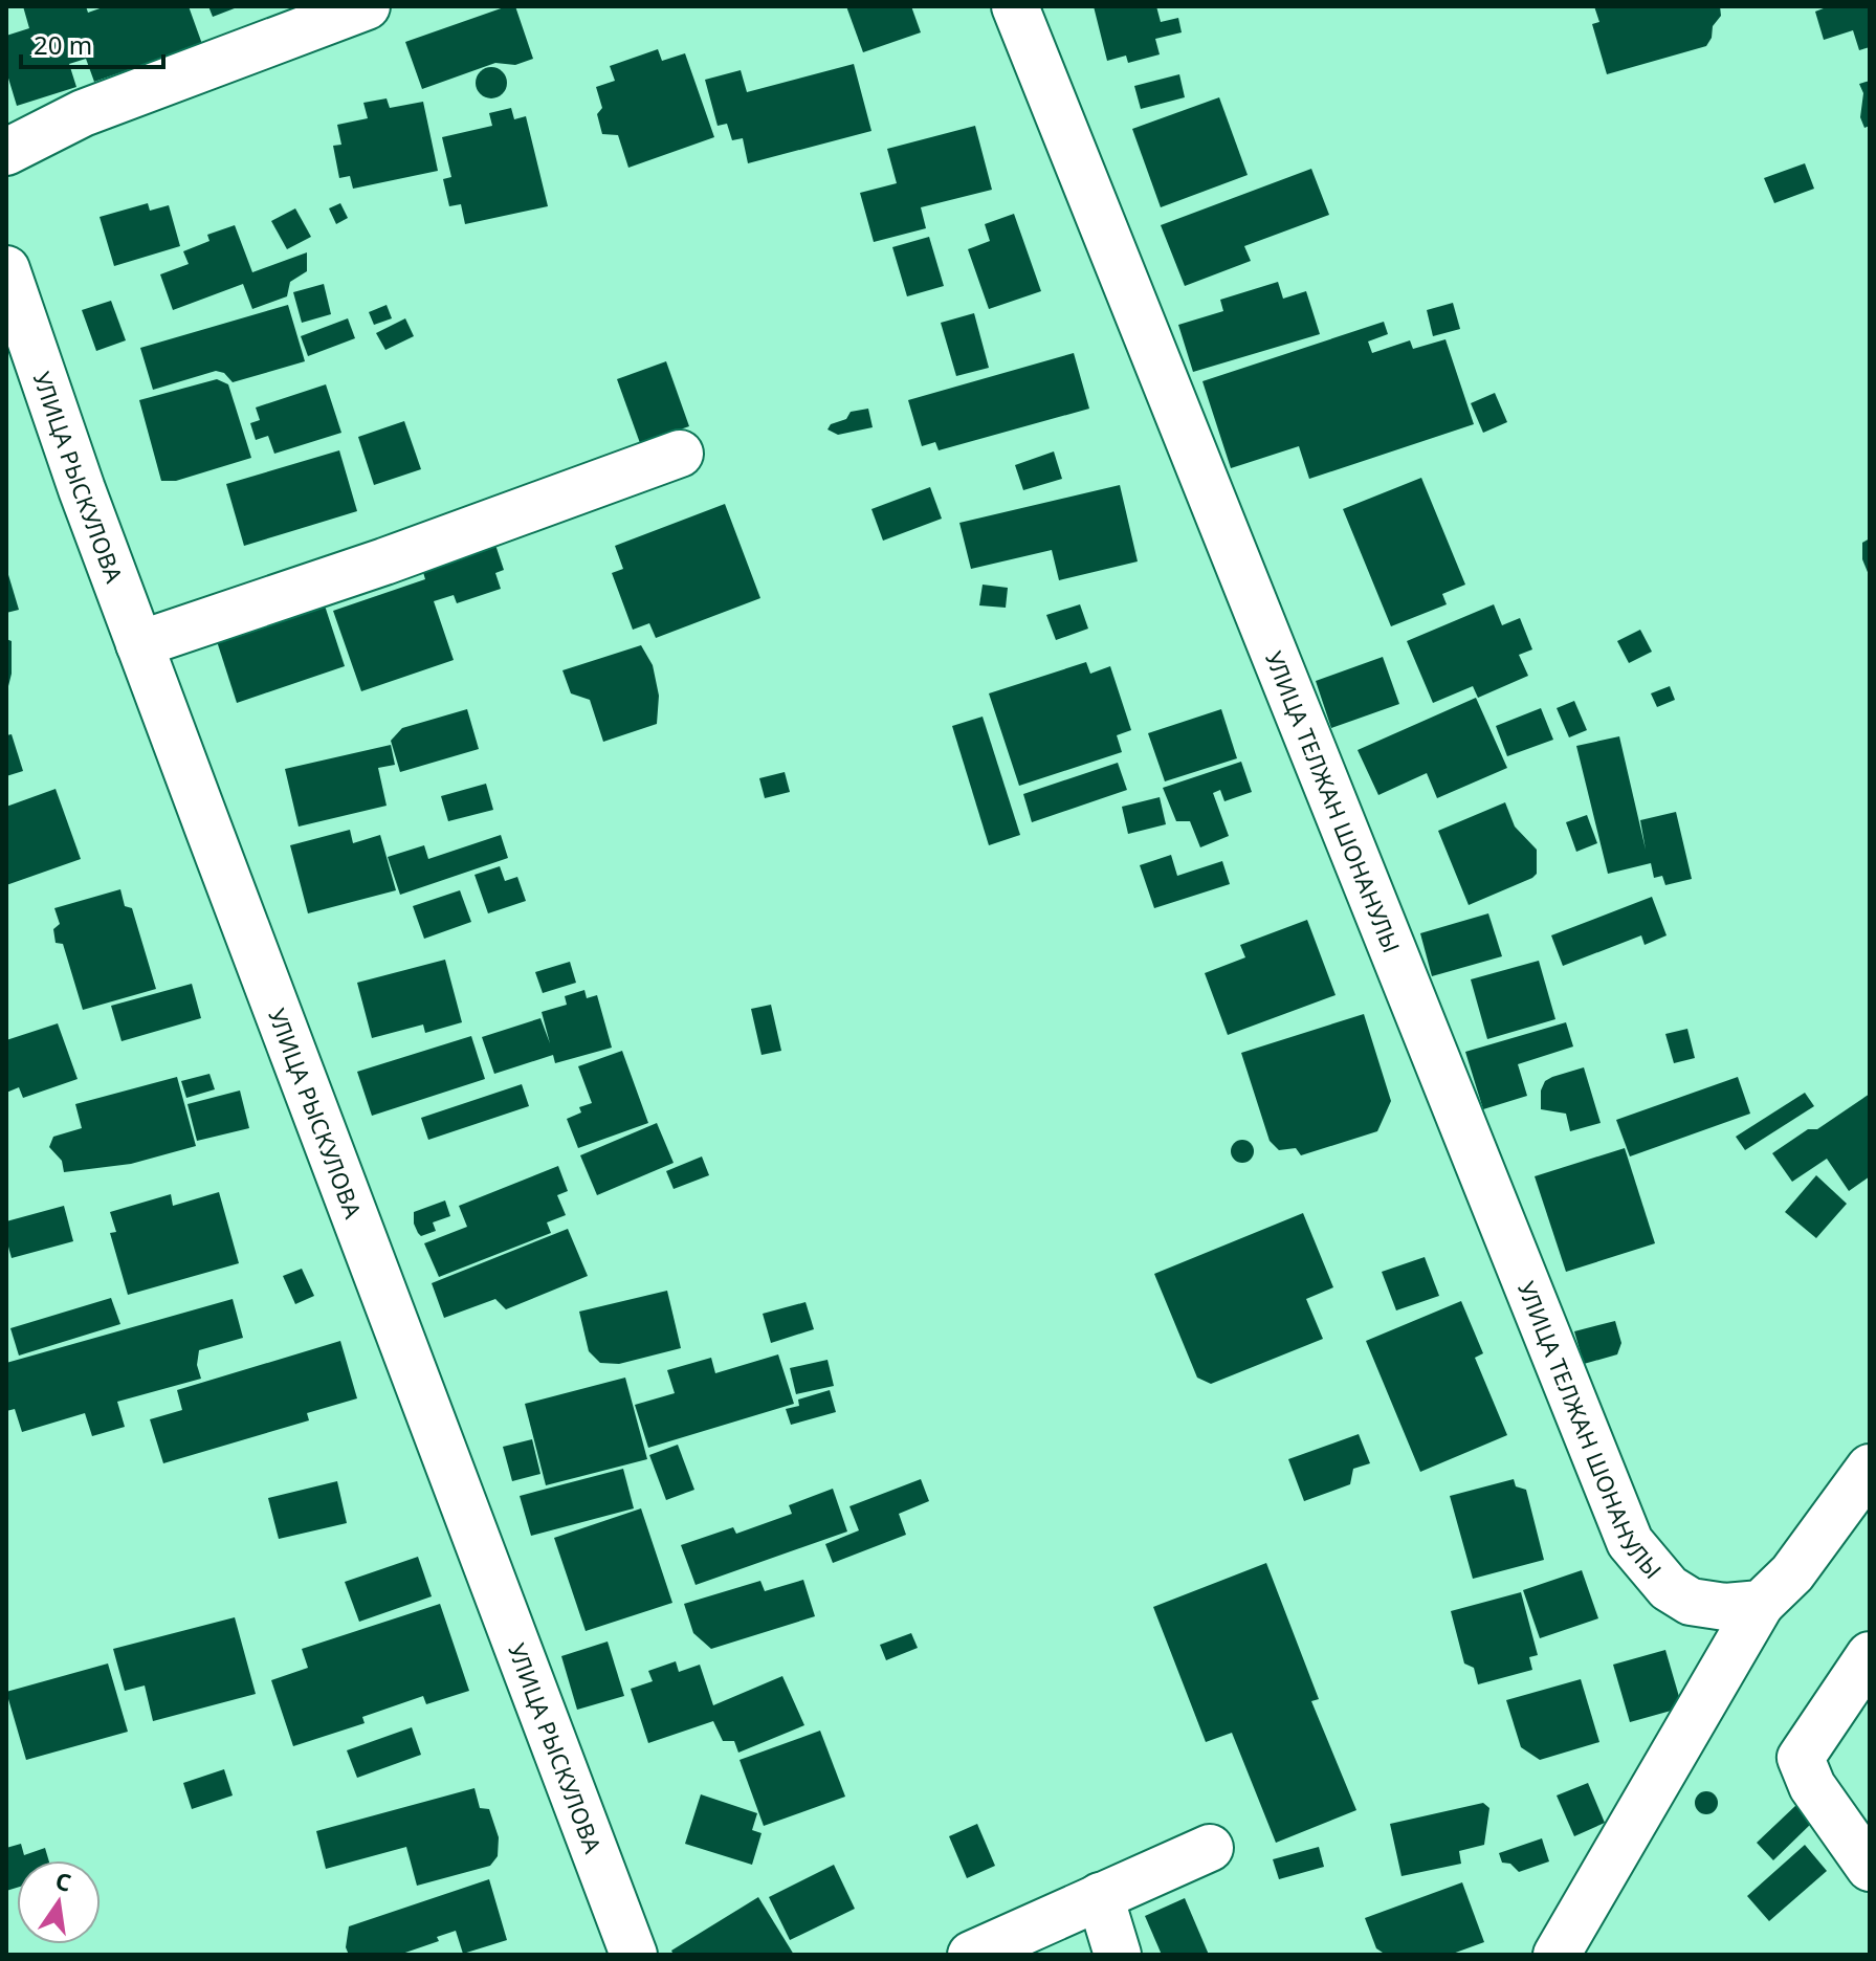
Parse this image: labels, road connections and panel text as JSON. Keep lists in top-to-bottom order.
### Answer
{
  "streets": {
    "street": ["УЛИЦА РЫСКУЛОВА", "УЛИЦА ТЕЛЖАН ШОНАНУЛЫ"]
  },
  "scale_bar": "20 m",
  "north": "top"
}
